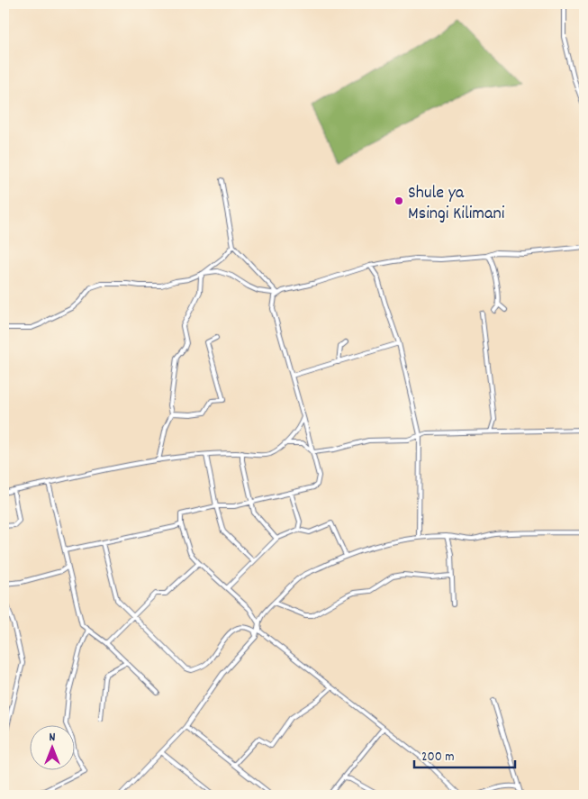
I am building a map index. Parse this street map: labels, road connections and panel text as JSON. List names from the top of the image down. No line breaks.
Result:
{"places":["Shule ya Msingi Kilimani"],"scale_bar":"200 m","north":"top"}
